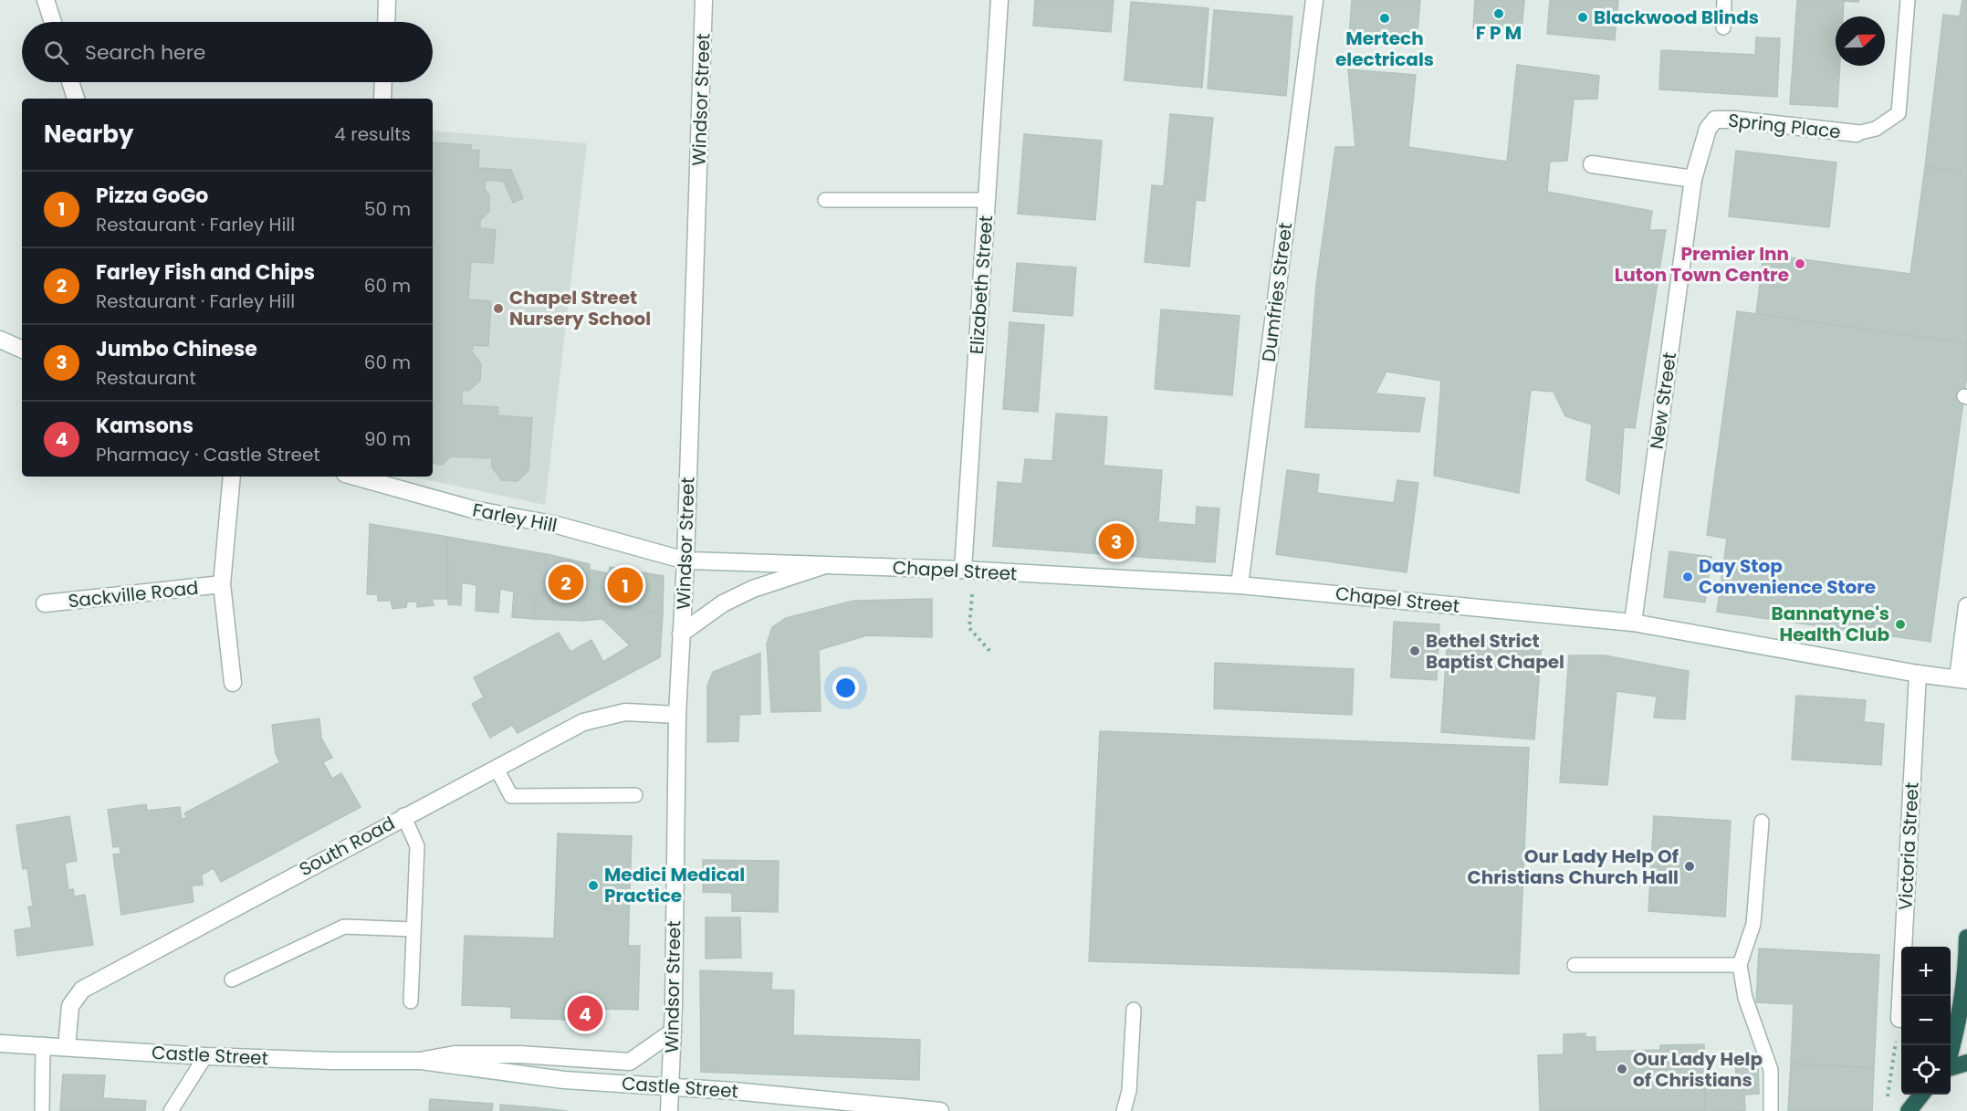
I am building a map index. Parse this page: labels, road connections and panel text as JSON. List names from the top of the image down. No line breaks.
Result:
{"streets":{"street":["Windsor Street","Spring Place","Elizabeth Street","Dumfries Street","New Street","Farley Hill","Chapel Street","Sackville Road","South Road","Victoria Street","Castle Street"]},"crossings":[["Windsor Street","Farley Hill"],["Windsor Street","Chapel Street"],["Windsor Street","South Road"],["Windsor Street","Castle Street"],["Spring Place","New Street"],["Elizabeth Street","Chapel Street"],["Dumfries Street","Chapel Street"],["New Street","Chapel Street"],["Farley Hill","Chapel Street"],["Chapel Street","Victoria Street"],["South Road","Castle Street"]],"places":["F P M","Blackwood Blinds","Mertech electricals","Premier Inn Luton Town Centre","Chapel Street Nursery School","Day Stop Convenience Store","Bannatyne's Health Club","Bethel Strict Baptist Chapel","Our Lady Help Of Christians Church Hall","Medici Medical Practice","Our Lady Help of Christians"],"north":"right","page":{"search":"Search here","heading":["Nearby","4 results"],"list":[{"mark":"1","name":"Pizza GoGo","note":"Restaurant · Farley Hill","value":"50 m"},{"mark":"2","name":"Farley Fish and Chips","note":"Restaurant · Farley Hill","value":"60 m"},{"mark":"3","name":"Jumbo Chinese","note":"Restaurant","value":"60 m"},{"mark":"4","name":"Kamsons","note":"Pharmacy · Castle Street","value":"90 m"}],"pins":["3","2","1","4"],"map_buttons":["+","−"]}}
